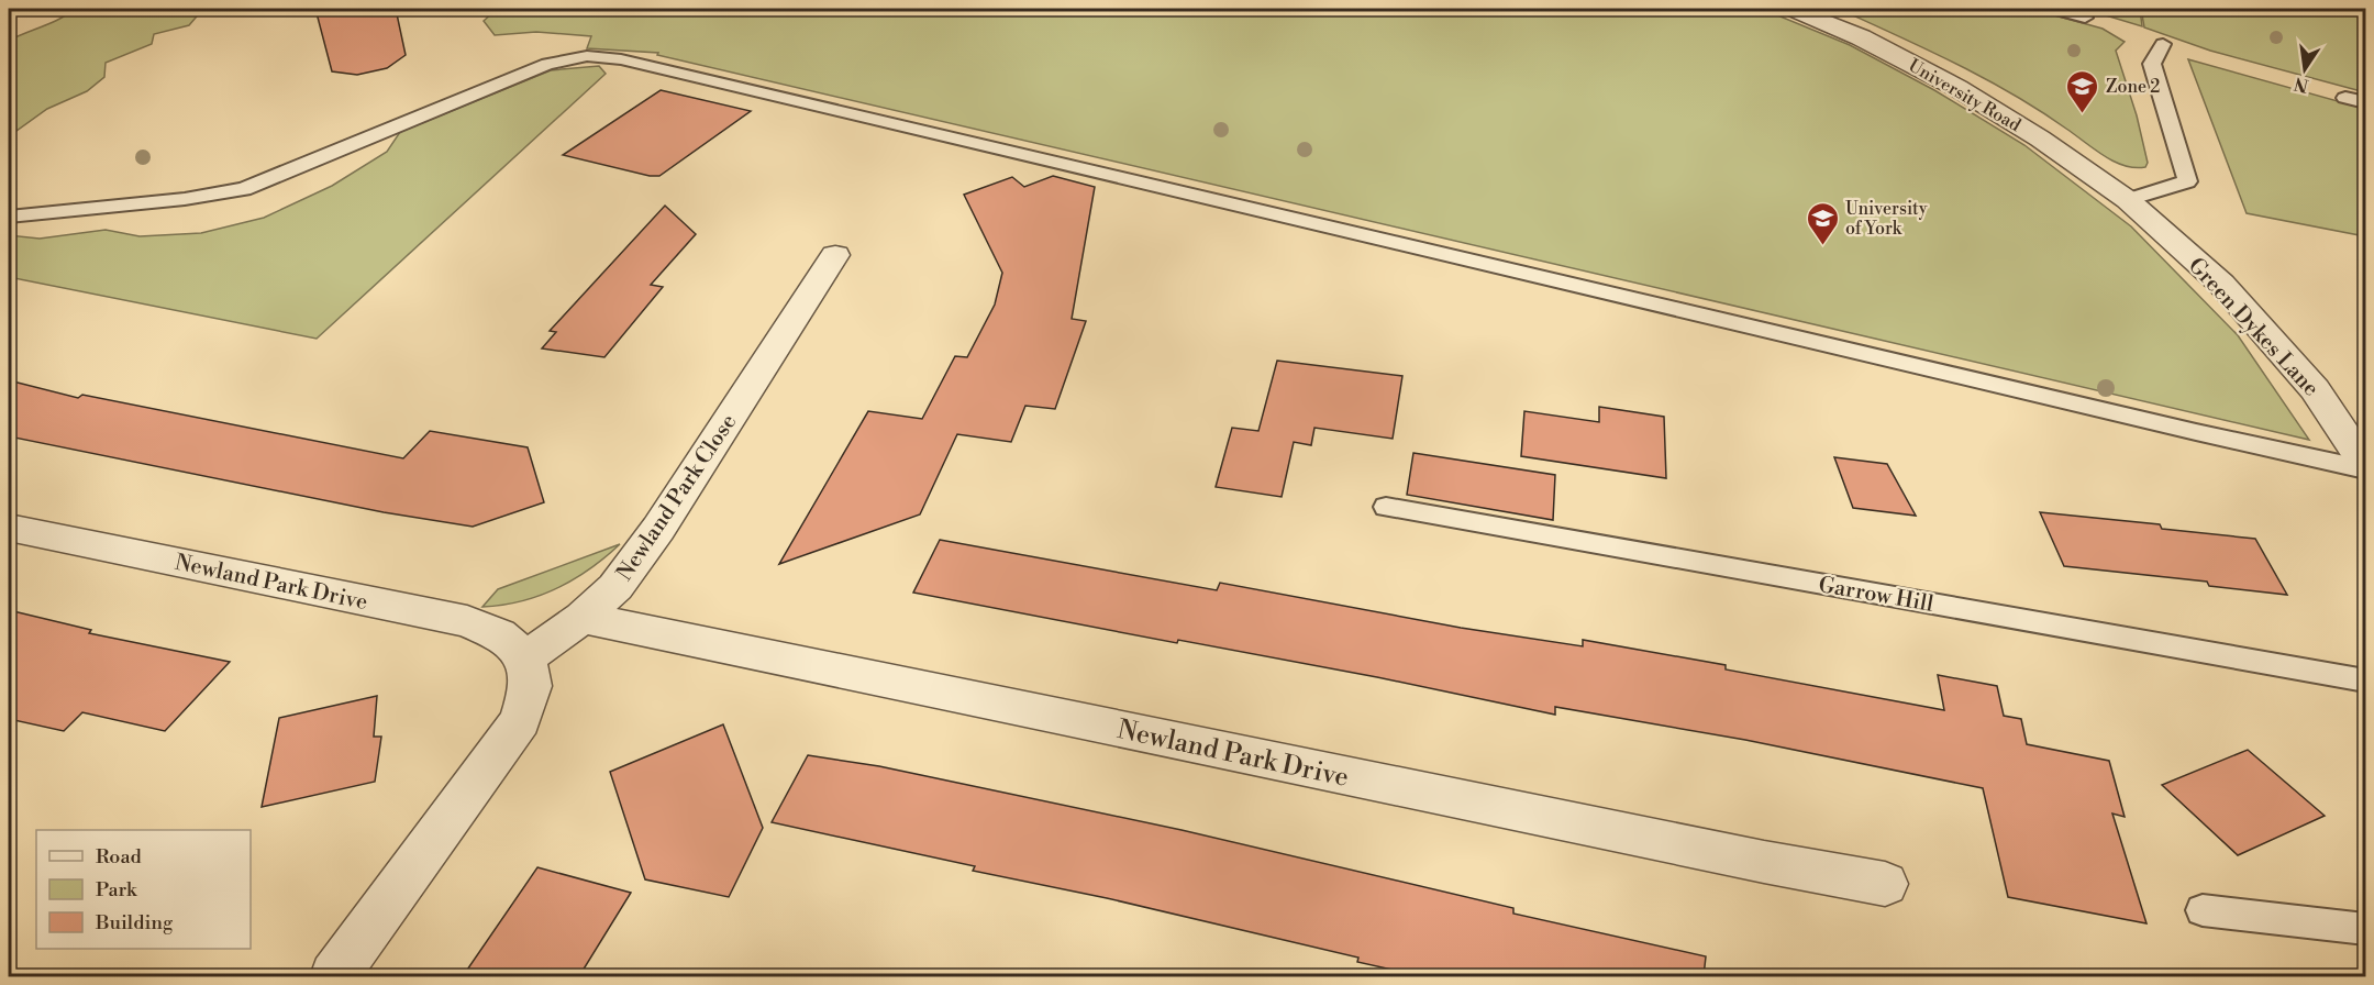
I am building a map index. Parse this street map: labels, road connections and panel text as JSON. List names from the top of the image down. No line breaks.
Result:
{"streets":{"street":["University Road","Green Dykes Lane","Newland Park Close","Newland Park Drive"],"lane":["Garrow Hill"]},"crossings":[["University Road","Green Dykes Lane"],["Newland Park Close","Newland Park Drive"]],"places":{"school or university":["Zone 2","University of York"]},"legend":["Road","Park","Building"],"north":"bottom"}
